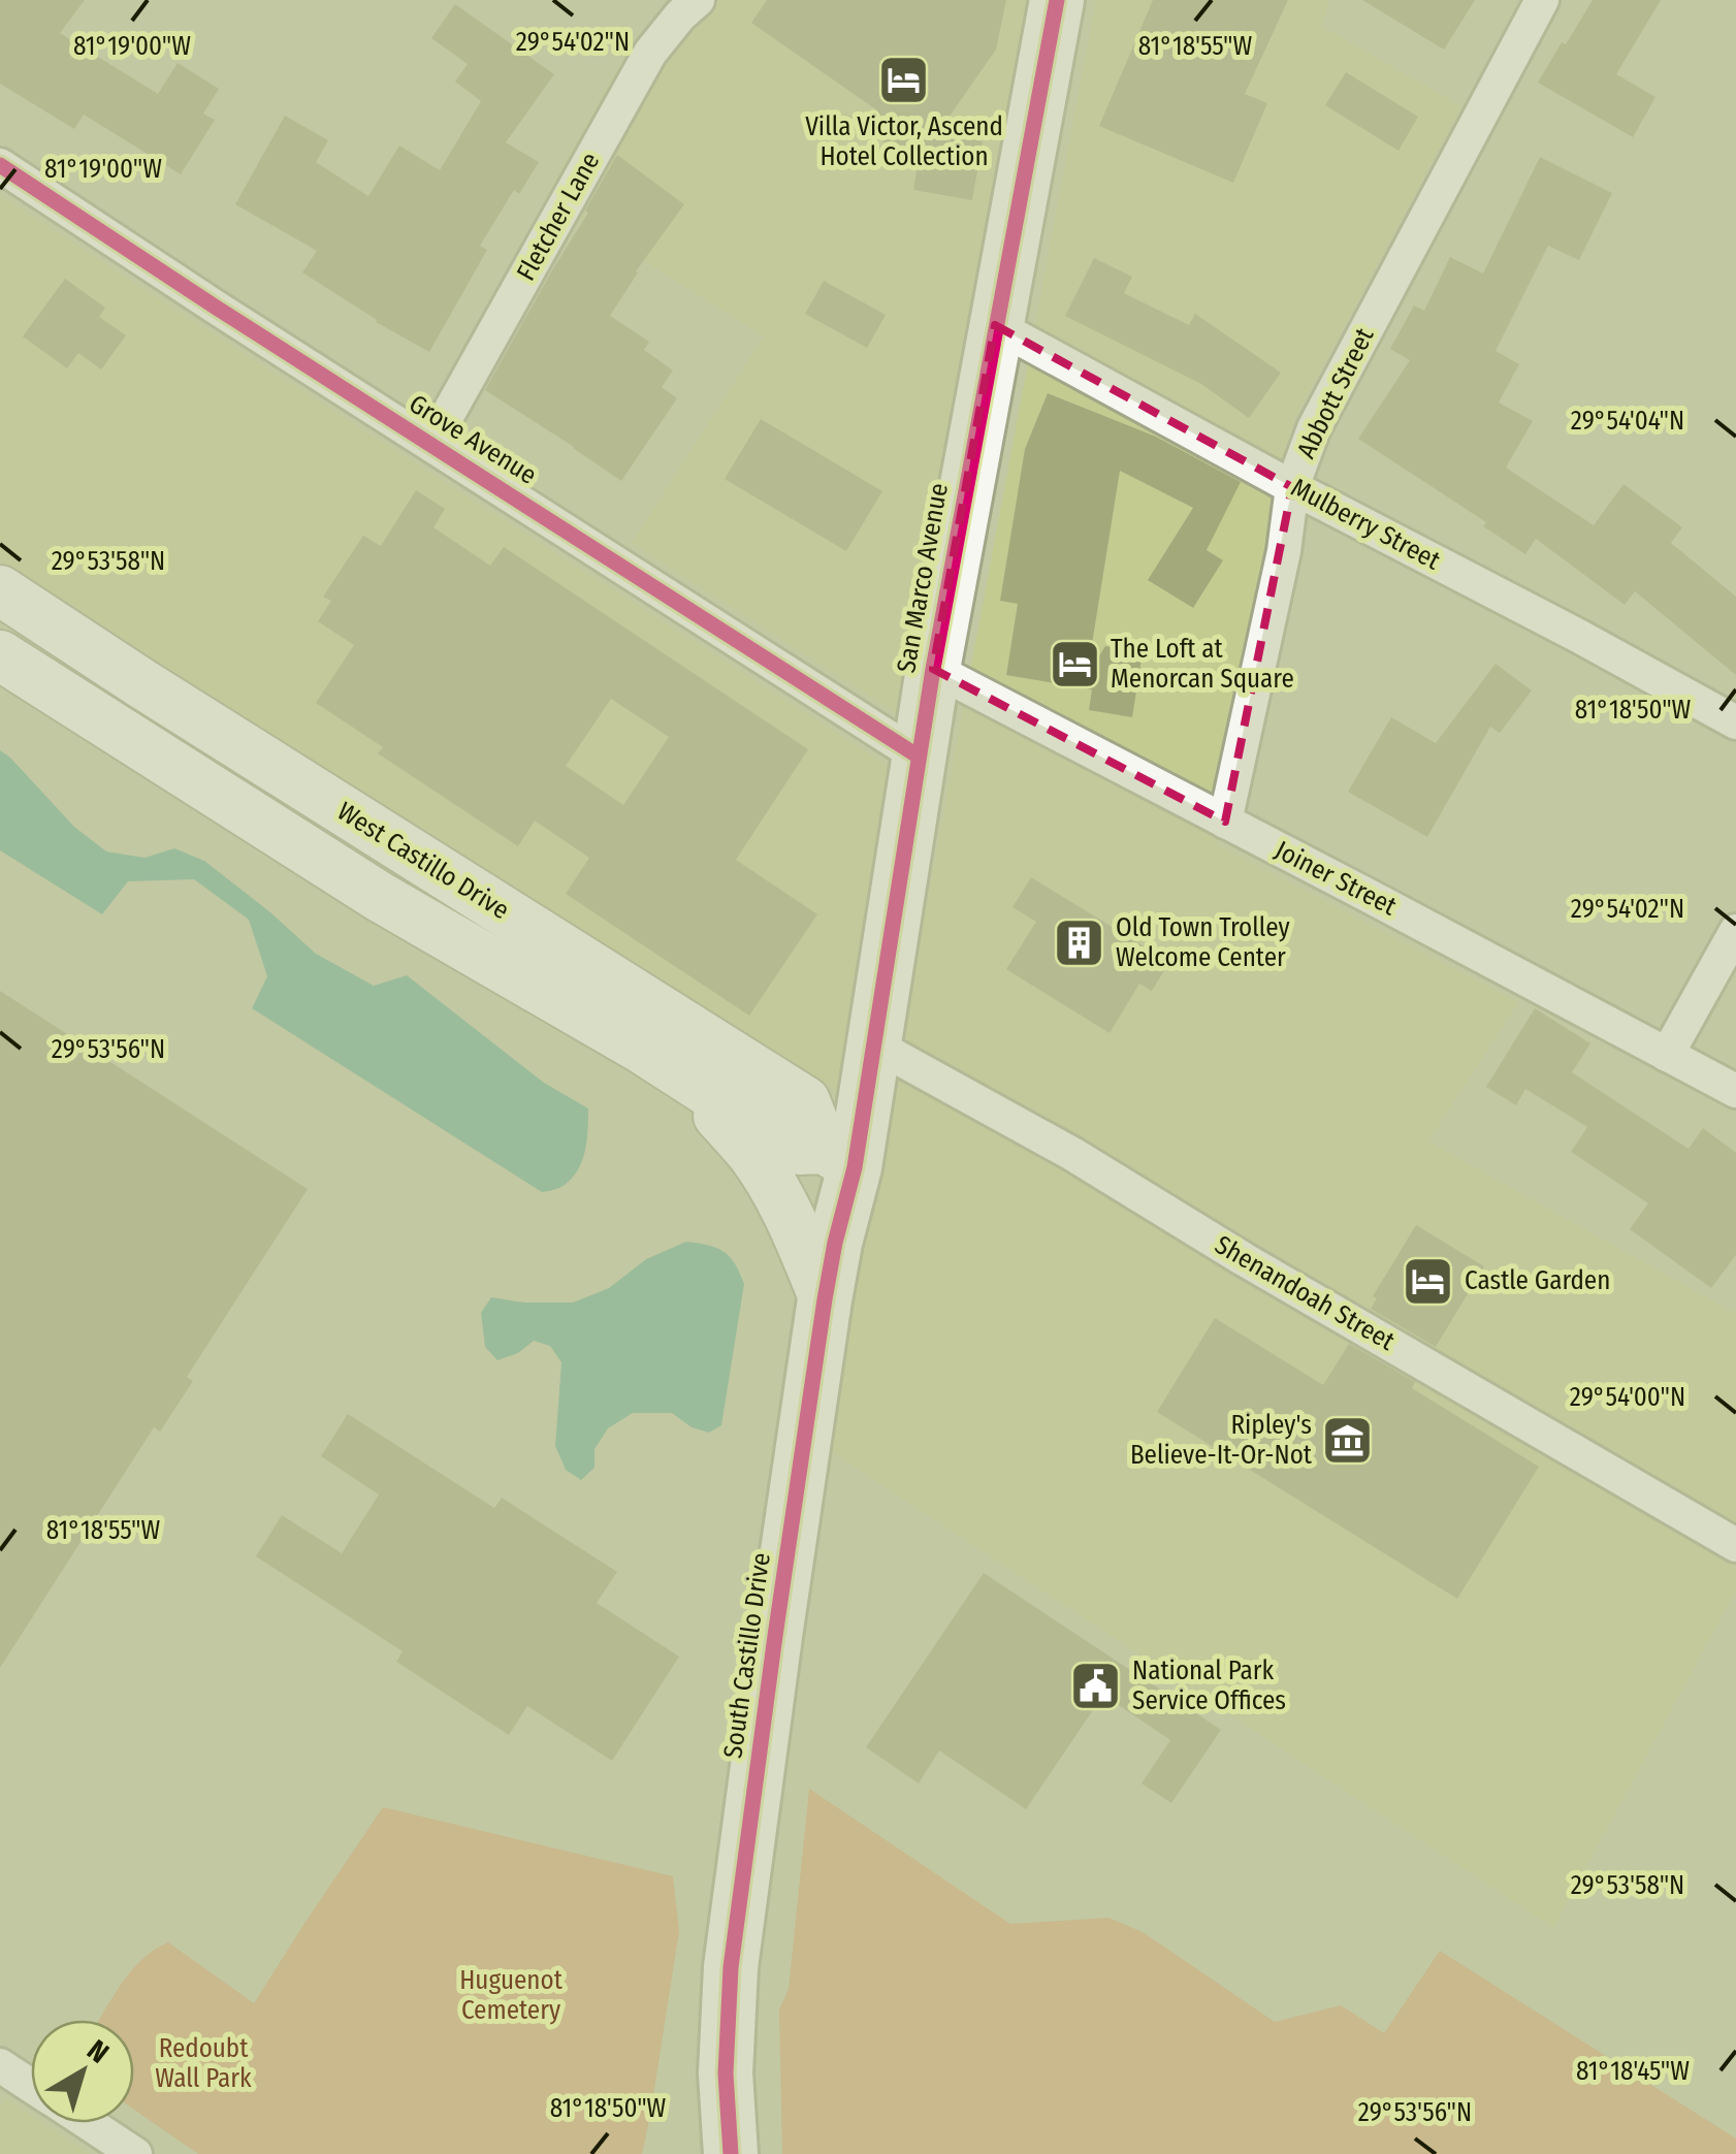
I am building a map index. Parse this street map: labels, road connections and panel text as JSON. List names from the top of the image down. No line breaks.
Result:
{"streets":{"main road":["San Marco Avenue","West Castillo Drive","South Castillo Drive"],"street":["Fletcher Lane","Abbott Street","Grove Avenue","Mulberry Street","Joiner Street","Shenandoah Street"]},"crossings":[["Fletcher Lane","Grove Avenue"],["Abbott Street","Mulberry Street"],["Abbott Street","Joiner Street"],["Grove Avenue","San Marco Avenue"],["Mulberry Street","San Marco Avenue"],["San Marco Avenue","West Castillo Drive"],["San Marco Avenue","Joiner Street"],["San Marco Avenue","Shenandoah Street"],["San Marco Avenue","South Castillo Drive"],["West Castillo Drive","South Castillo Drive"]],"parks":["Huguenot Cemetery","Redoubt Wall Park"],"places":{"hotel":["Villa Victor, Ascend Hotel Collection","The Loft at Menorcan Square","Castle Garden"],"building":["Old Town Trolley Welcome Center"],"museum":["Ripley's Believe-It-Or-Not"],"public building":["National Park Service Offices"]},"north":"top right","coordinates":["29°54'02\"N","81°19'00\"W","81°18'55\"W","29°54'04\"N","29°53'58\"N","81°18'50\"W","29°53'56\"N","29°54'00\"N","81°18'45\"W"]}
